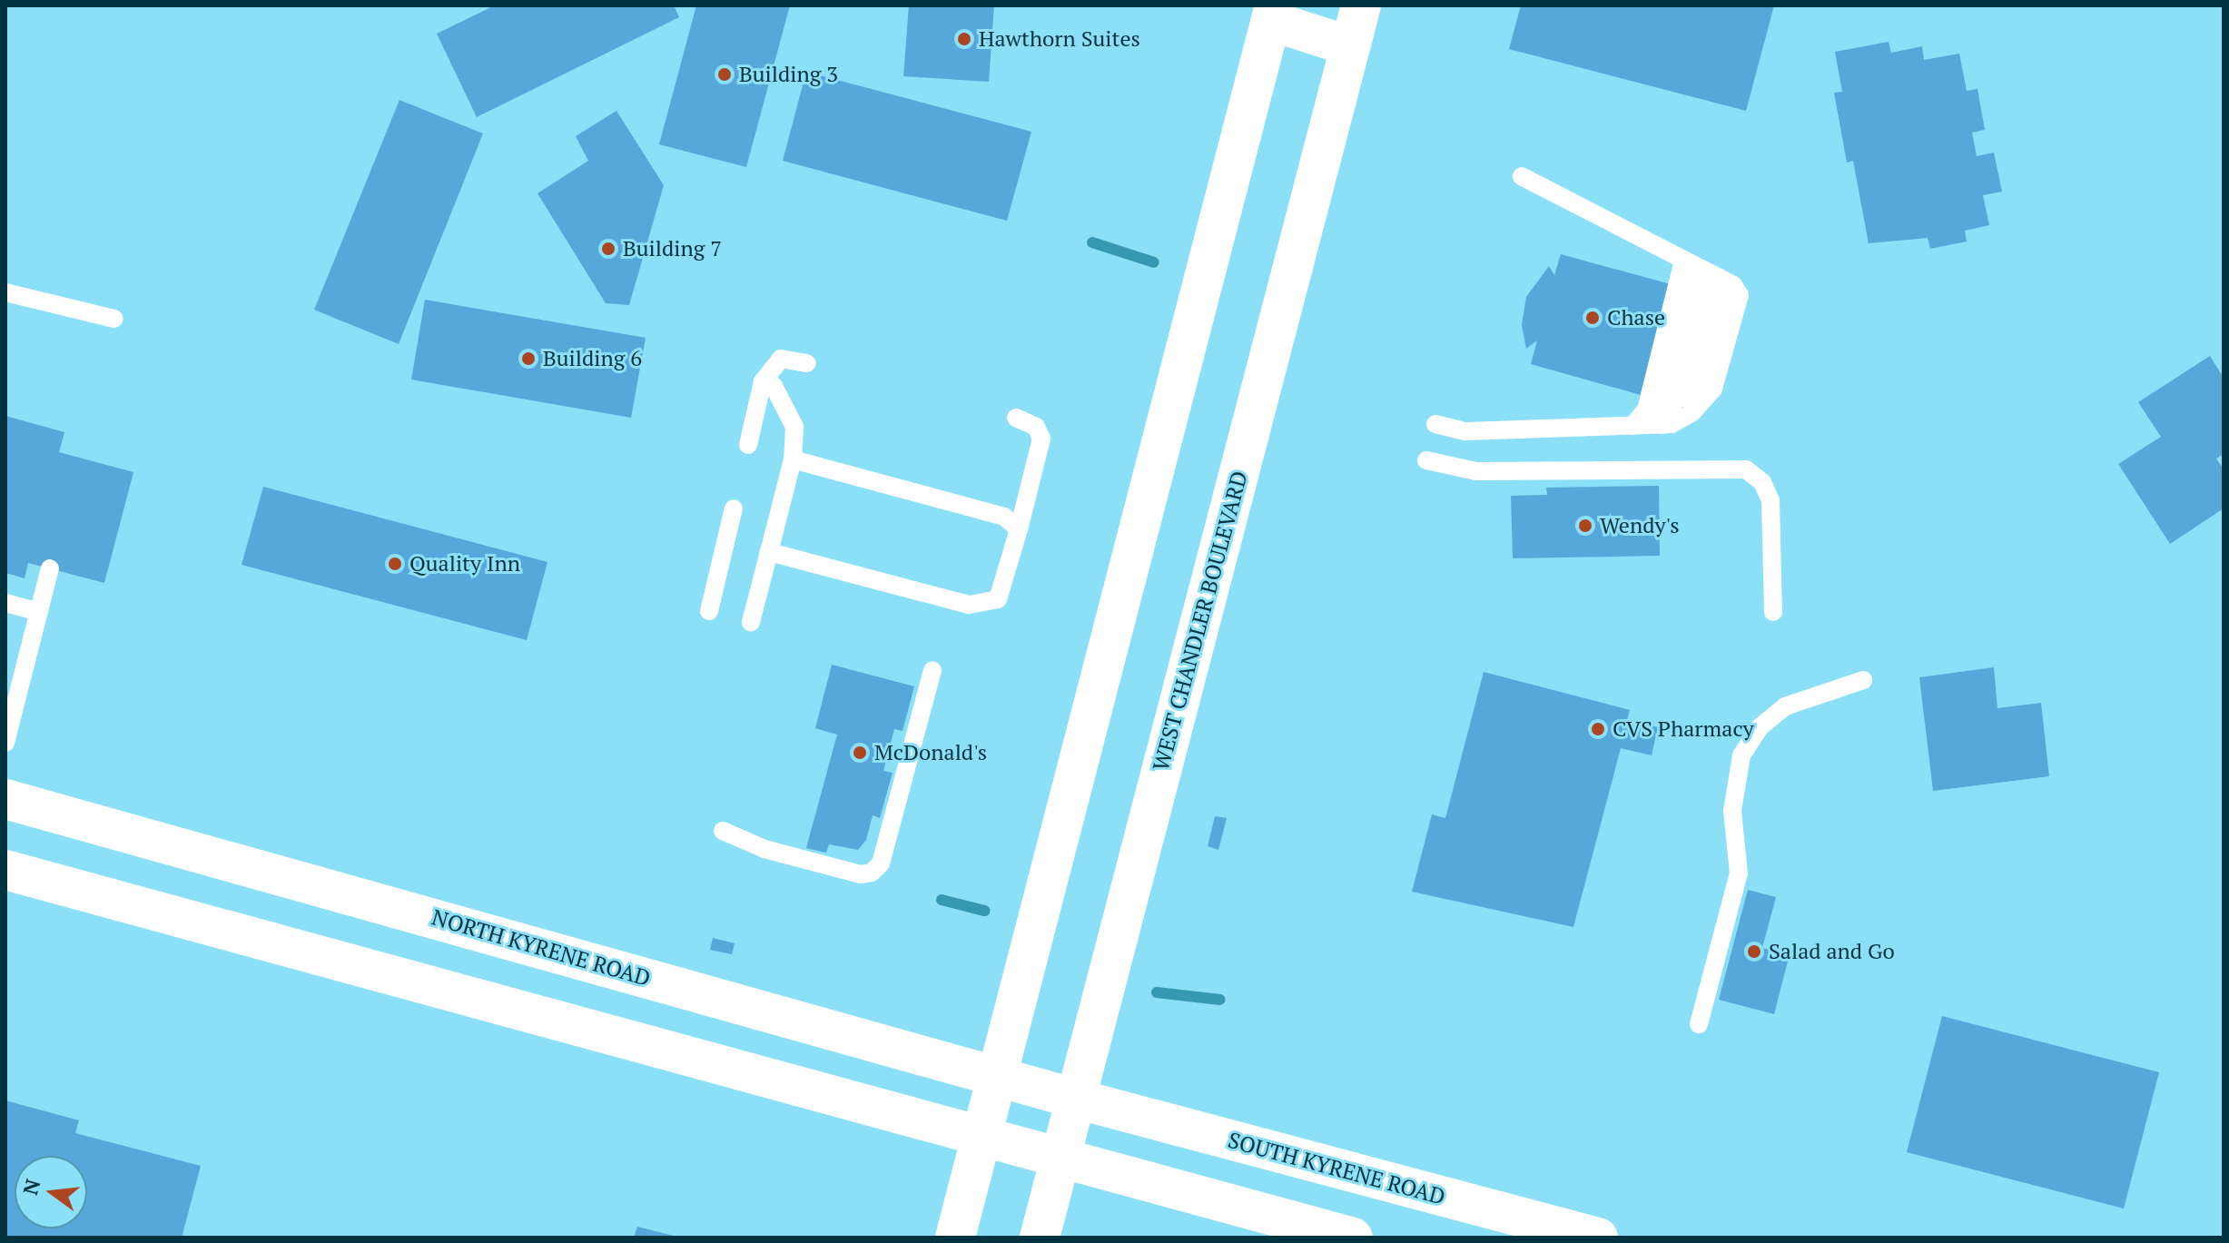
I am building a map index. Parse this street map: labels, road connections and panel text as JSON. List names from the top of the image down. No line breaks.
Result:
{"streets":{"main road":["WEST CHANDLER BOULEVARD","NORTH KYRENE ROAD","SOUTH KYRENE ROAD"]},"crossings":[["WEST CHANDLER BOULEVARD","NORTH KYRENE ROAD"],["WEST CHANDLER BOULEVARD","SOUTH KYRENE ROAD"],["NORTH KYRENE ROAD","SOUTH KYRENE ROAD"]],"places":["Hawthorn Suites","Building 3","Building 7","Chase","Building 6","Wendy's","Quality Inn","CVS Pharmacy","McDonald's","Salad and Go"],"north":"left"}
